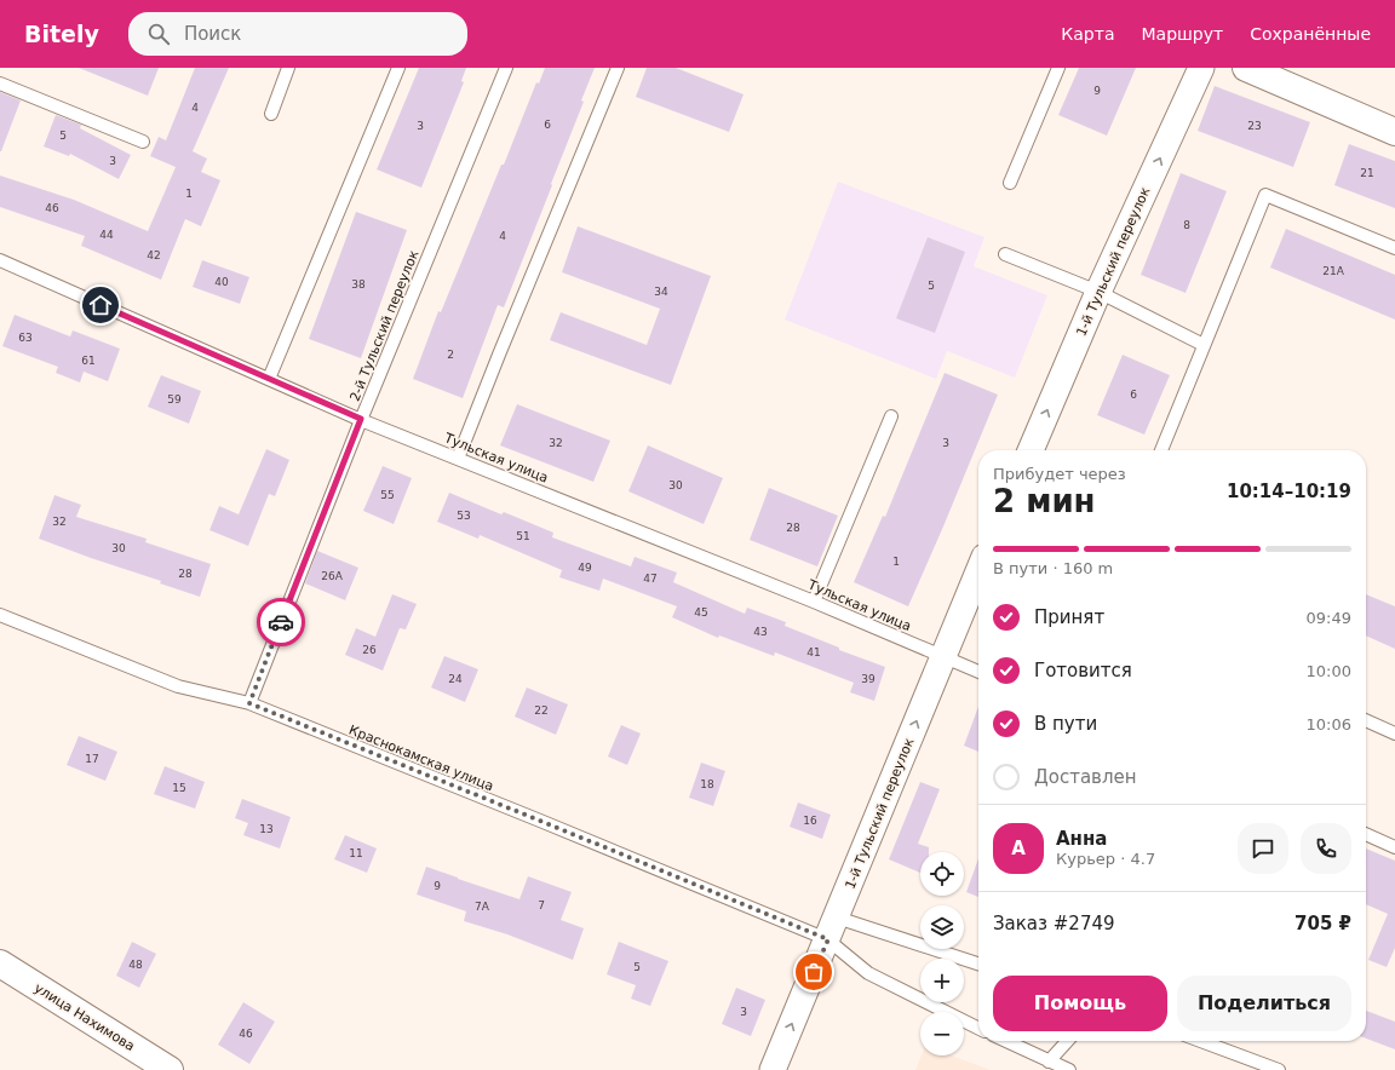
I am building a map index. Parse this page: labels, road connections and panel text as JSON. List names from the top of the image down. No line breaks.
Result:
{"streets":{"main road":["улица Нахимова"],"street":["1-й Тульский переулок"],"lane":["2-й Тульский переулок","Тульская улица","Краснокамская улица"]},"crossings":[["1-й Тульский переулок","Тульская улица"],["1-й Тульский переулок","Краснокамская улица"],["2-й Тульский переулок","Тульская улица"],["2-й Тульский переулок","Краснокамская улица"]],"one_way":["1-й Тульский переулок"],"house_numbers":["9","4","6","3","23","5","3","21","1","46","8","44","4","42","21А","40","38","5","34","63","2","61","6","59","32","3","30","55","53","32","28","51","30","1","49","28","26А","47","45","43","26","41","24","39","22","17","18","15","16","13","11","9","7","7А","48","5","3","46"],"page":{"header":"Bitely","search":"Поиск","nav":["Карта","Маршрут","Сохранённые"],"heading":["2 мин","Прибудет через","10:14–10:19"],"panel":["Анна","Курьер · 4.7","Заказ #2749","705 ₽"],"bar":"В пути · 160 m","list":[["Принят","09:49"],["Готовится","10:00"],["В пути","10:06"],"Доставлен"],"round":"А","map_buttons":["+","−"],"buttons":["Помощь","Поделиться"]}}
